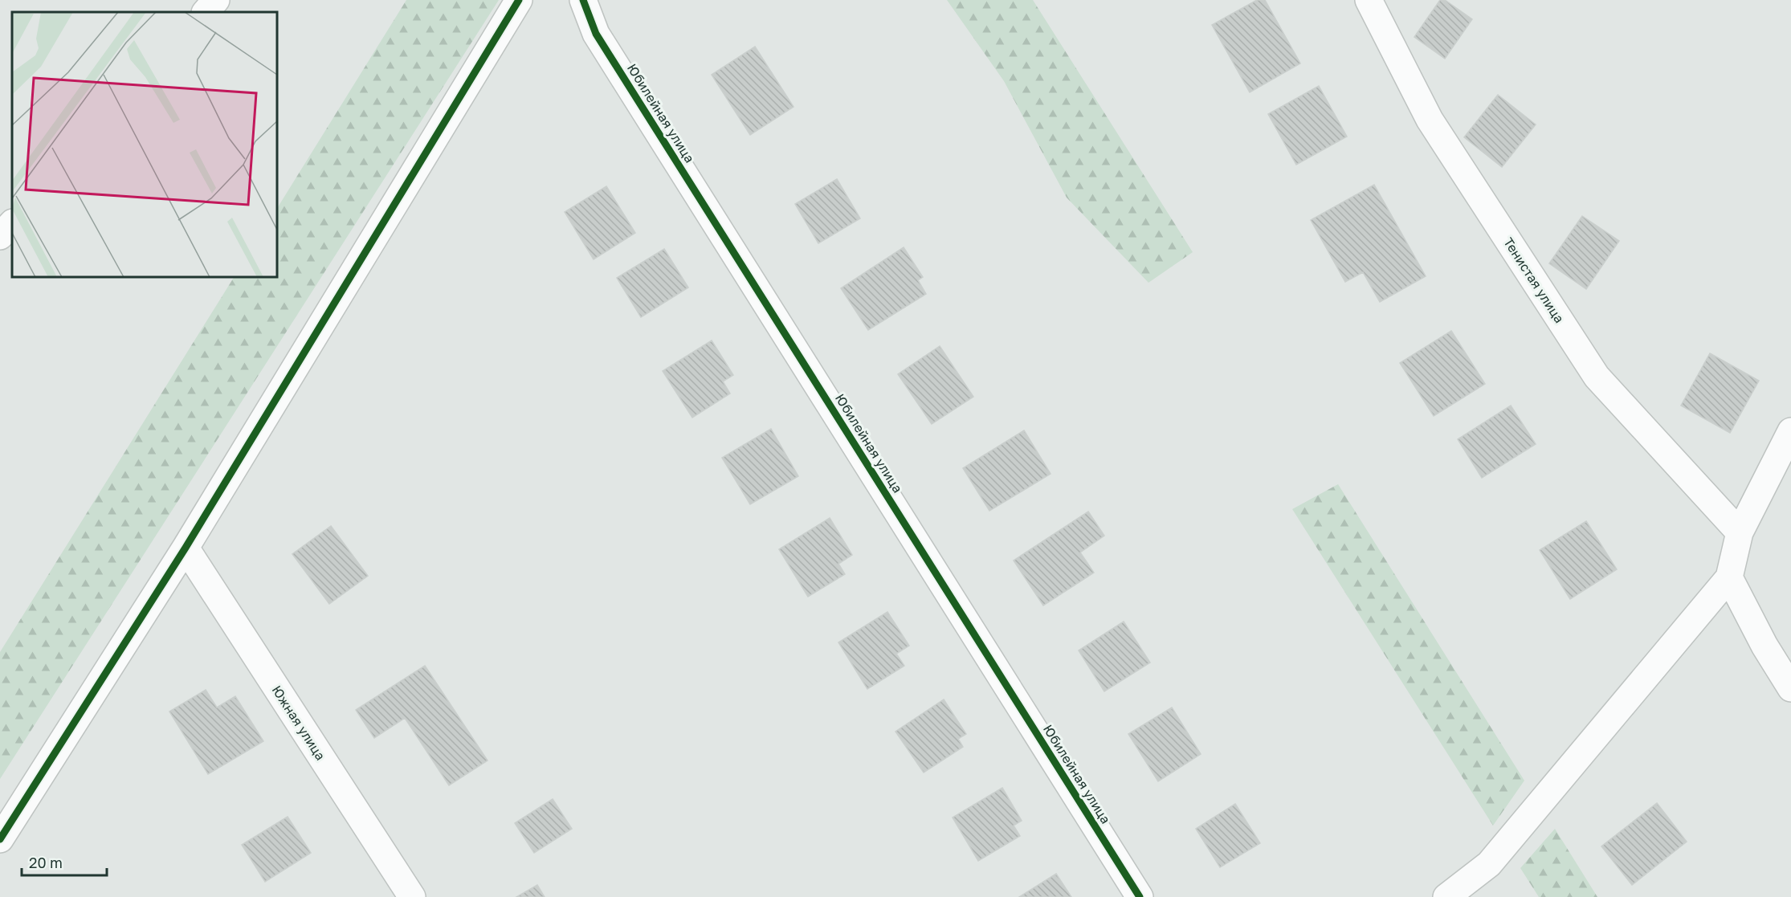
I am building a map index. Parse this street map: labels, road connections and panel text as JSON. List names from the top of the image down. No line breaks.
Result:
{"streets":{"street":["Юбилейная улица","Тенистая улица","Южная улица"]},"scale_bar":"20 m"}
